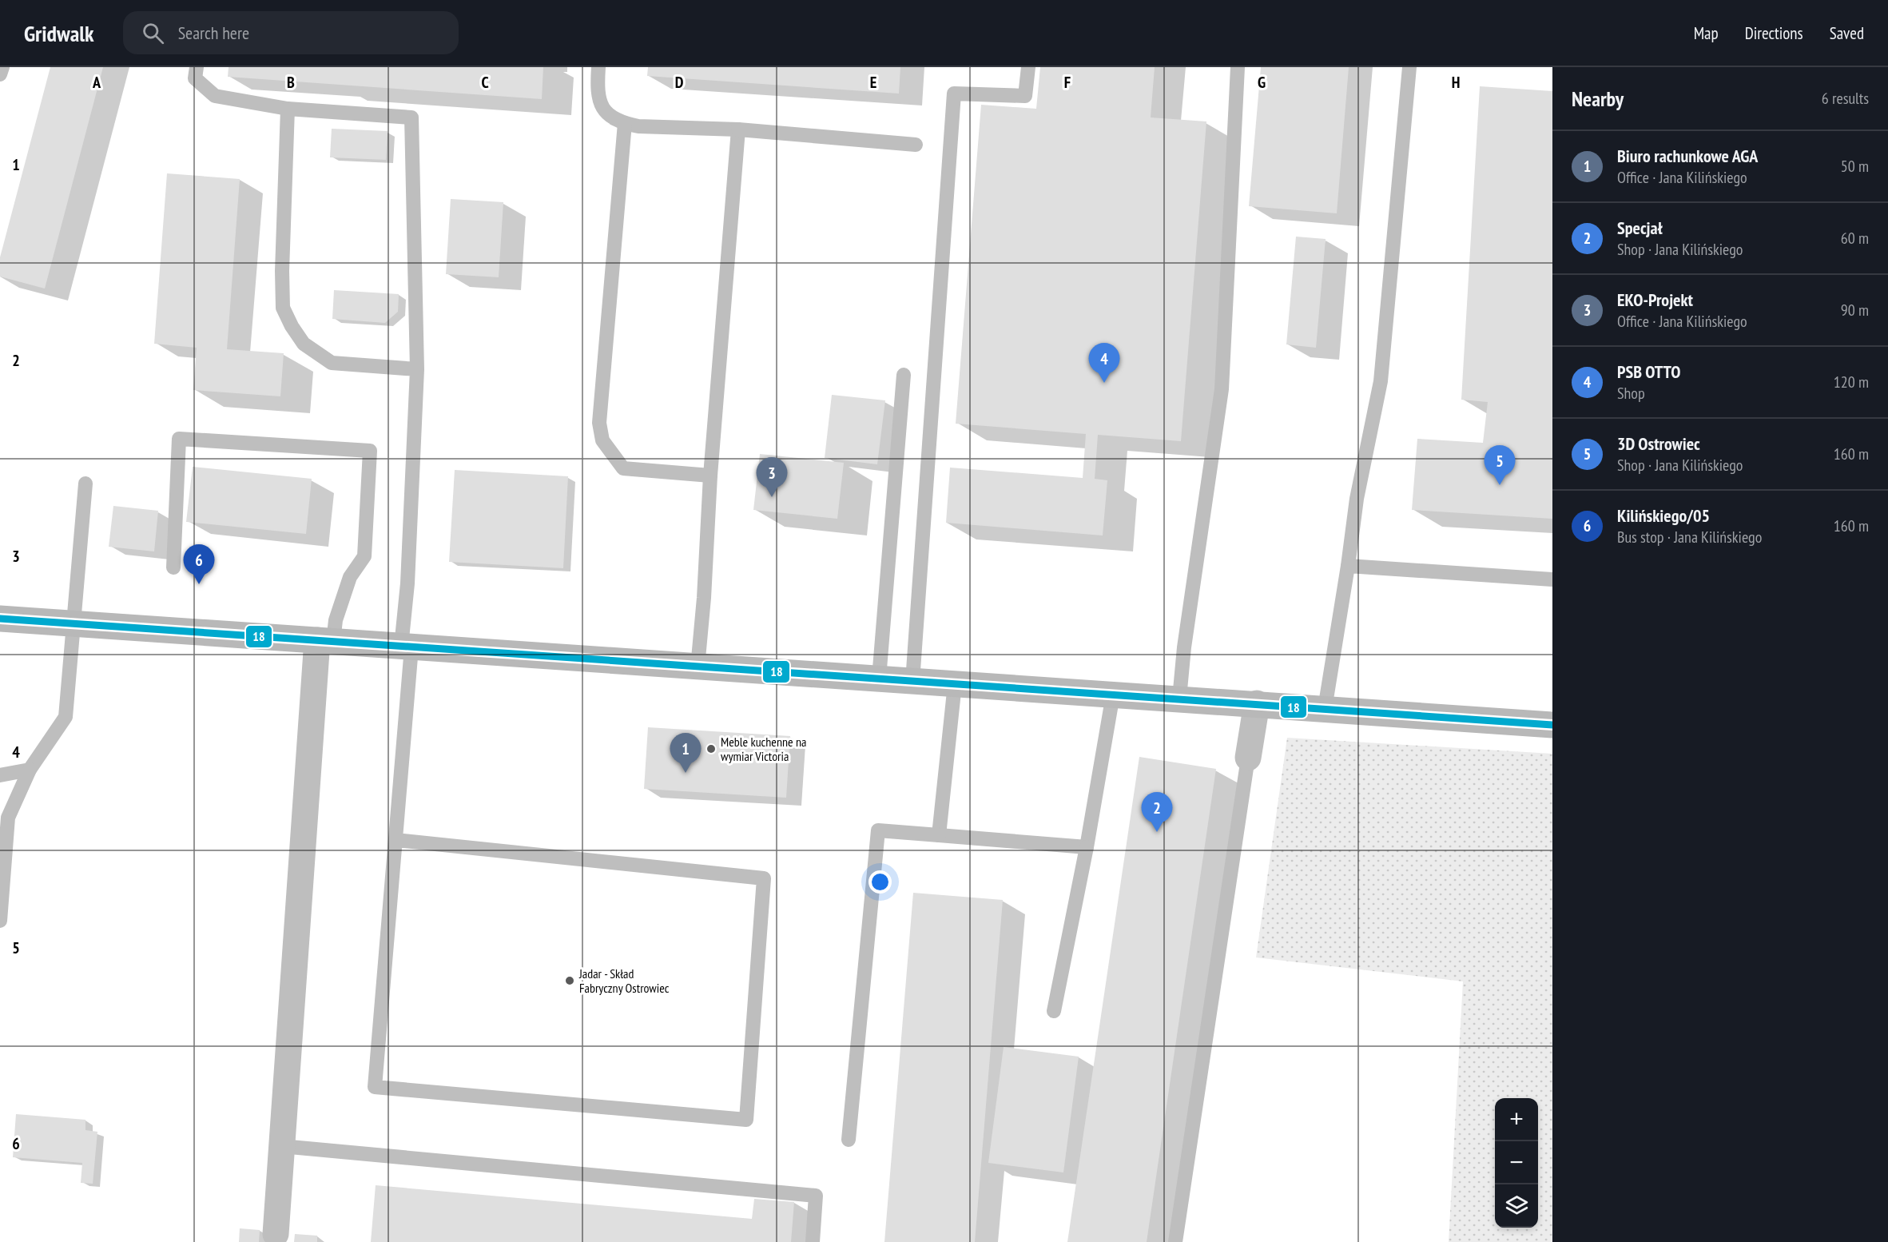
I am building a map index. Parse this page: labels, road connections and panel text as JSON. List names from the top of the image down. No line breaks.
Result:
{"places":["Meble kuchenne na wymiar Victoria","Jadar - Skład Fabryczny Ostrowiec"],"lines":["transit line 18"],"page":{"header":"Gridwalk","search":"Search here","nav":["Map","Directions","Saved"],"heading":["Nearby","6 results"],"list":[{"mark":"1","name":"Biuro rachunkowe AGA","note":"Office · Jana Kilińskiego","value":"50 m"},{"mark":"2","name":"Specjał","note":"Shop · Jana Kilińskiego","value":"60 m"},{"mark":"3","name":"EKO-Projekt","note":"Office · Jana Kilińskiego","value":"90 m"},{"mark":"4","name":"PSB OTTO","note":"Shop","value":"120 m"},{"mark":"5","name":"3D Ostrowiec","note":"Shop · Jana Kilińskiego","value":"160 m"},{"mark":"6","name":"Kilińskiego/05","note":"Bus stop · Jana Kilińskiego","value":"160 m"}],"pins":["4","5","3","6","1","2"],"map_buttons":["+","−"]},"grid":{"columns":["A","B","C","D","E","F","G","H"],"rows":["1","2","3","4","5","6"]}}
